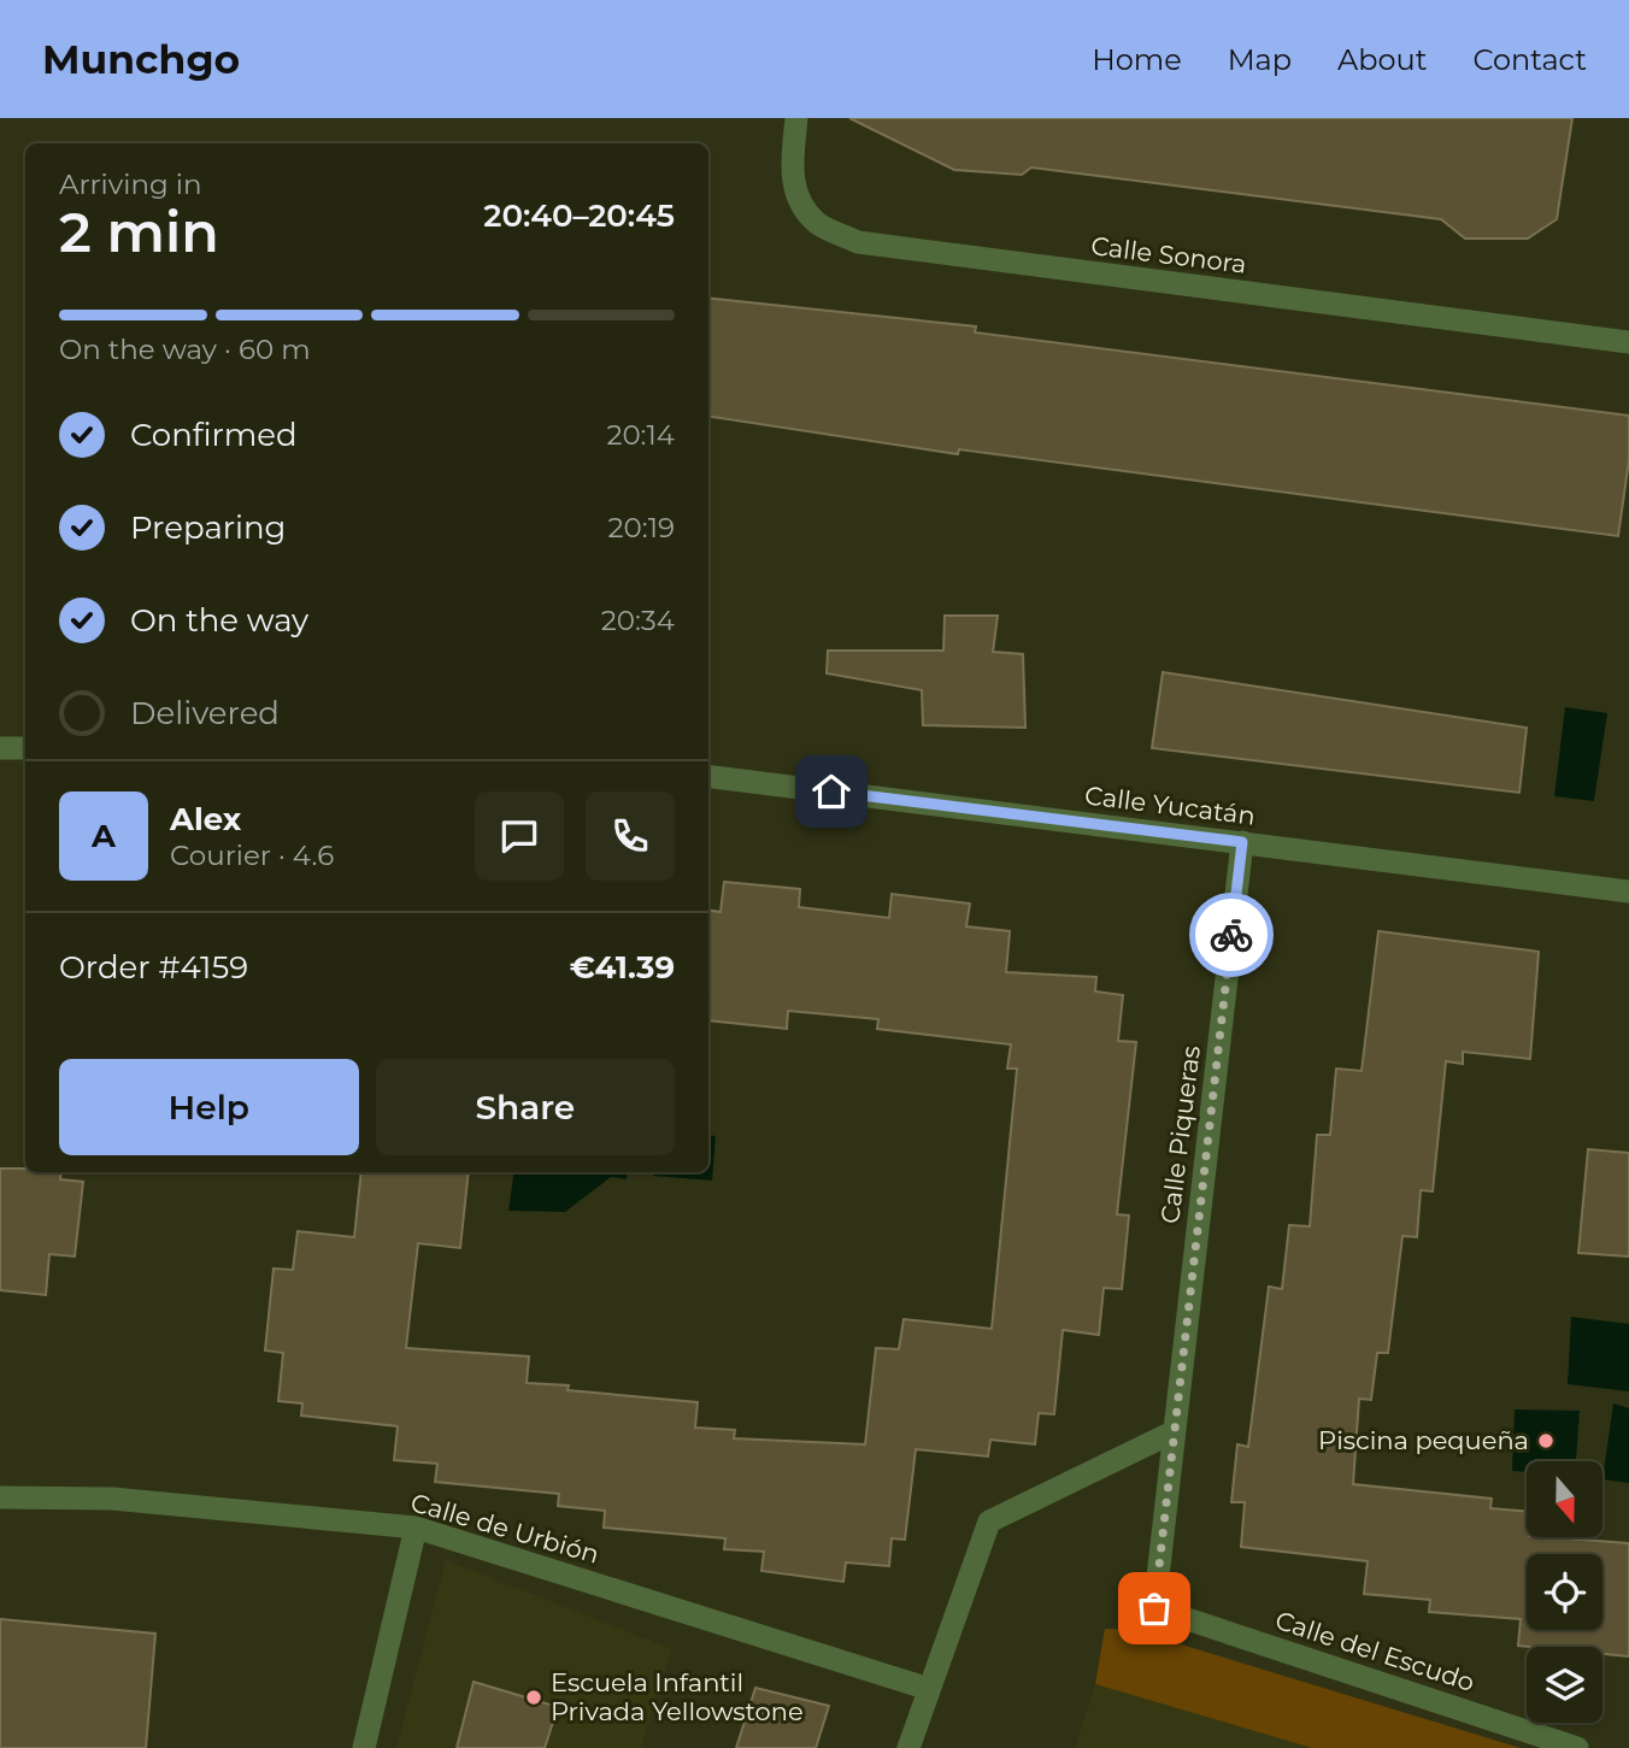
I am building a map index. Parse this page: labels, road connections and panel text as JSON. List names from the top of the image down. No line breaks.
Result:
{"streets":{"street":["Calle Sonora","Calle Yucatán","Calle Piqueras","Calle de Urbión","Calle del Escudo"]},"crossings":[["Calle Yucatán","Calle Piqueras"],["Calle Piqueras","Calle del Escudo"]],"places":["Piscina pequeña","Escuela Infantil Privada Yellowstone"],"north":"bottom","page":{"header":"Munchgo","nav":["Home","Map","About","Contact"],"heading":["2 min","Arriving in","20:40–20:45"],"panel":["Alex","Courier · 4.6","Order #4159","€41.39"],"bar":"On the way · 60 m","list":[["Confirmed","20:14"],["Preparing","20:19"],["On the way","20:34"],"Delivered"],"round":"A","buttons":["Help","Share"]}}
